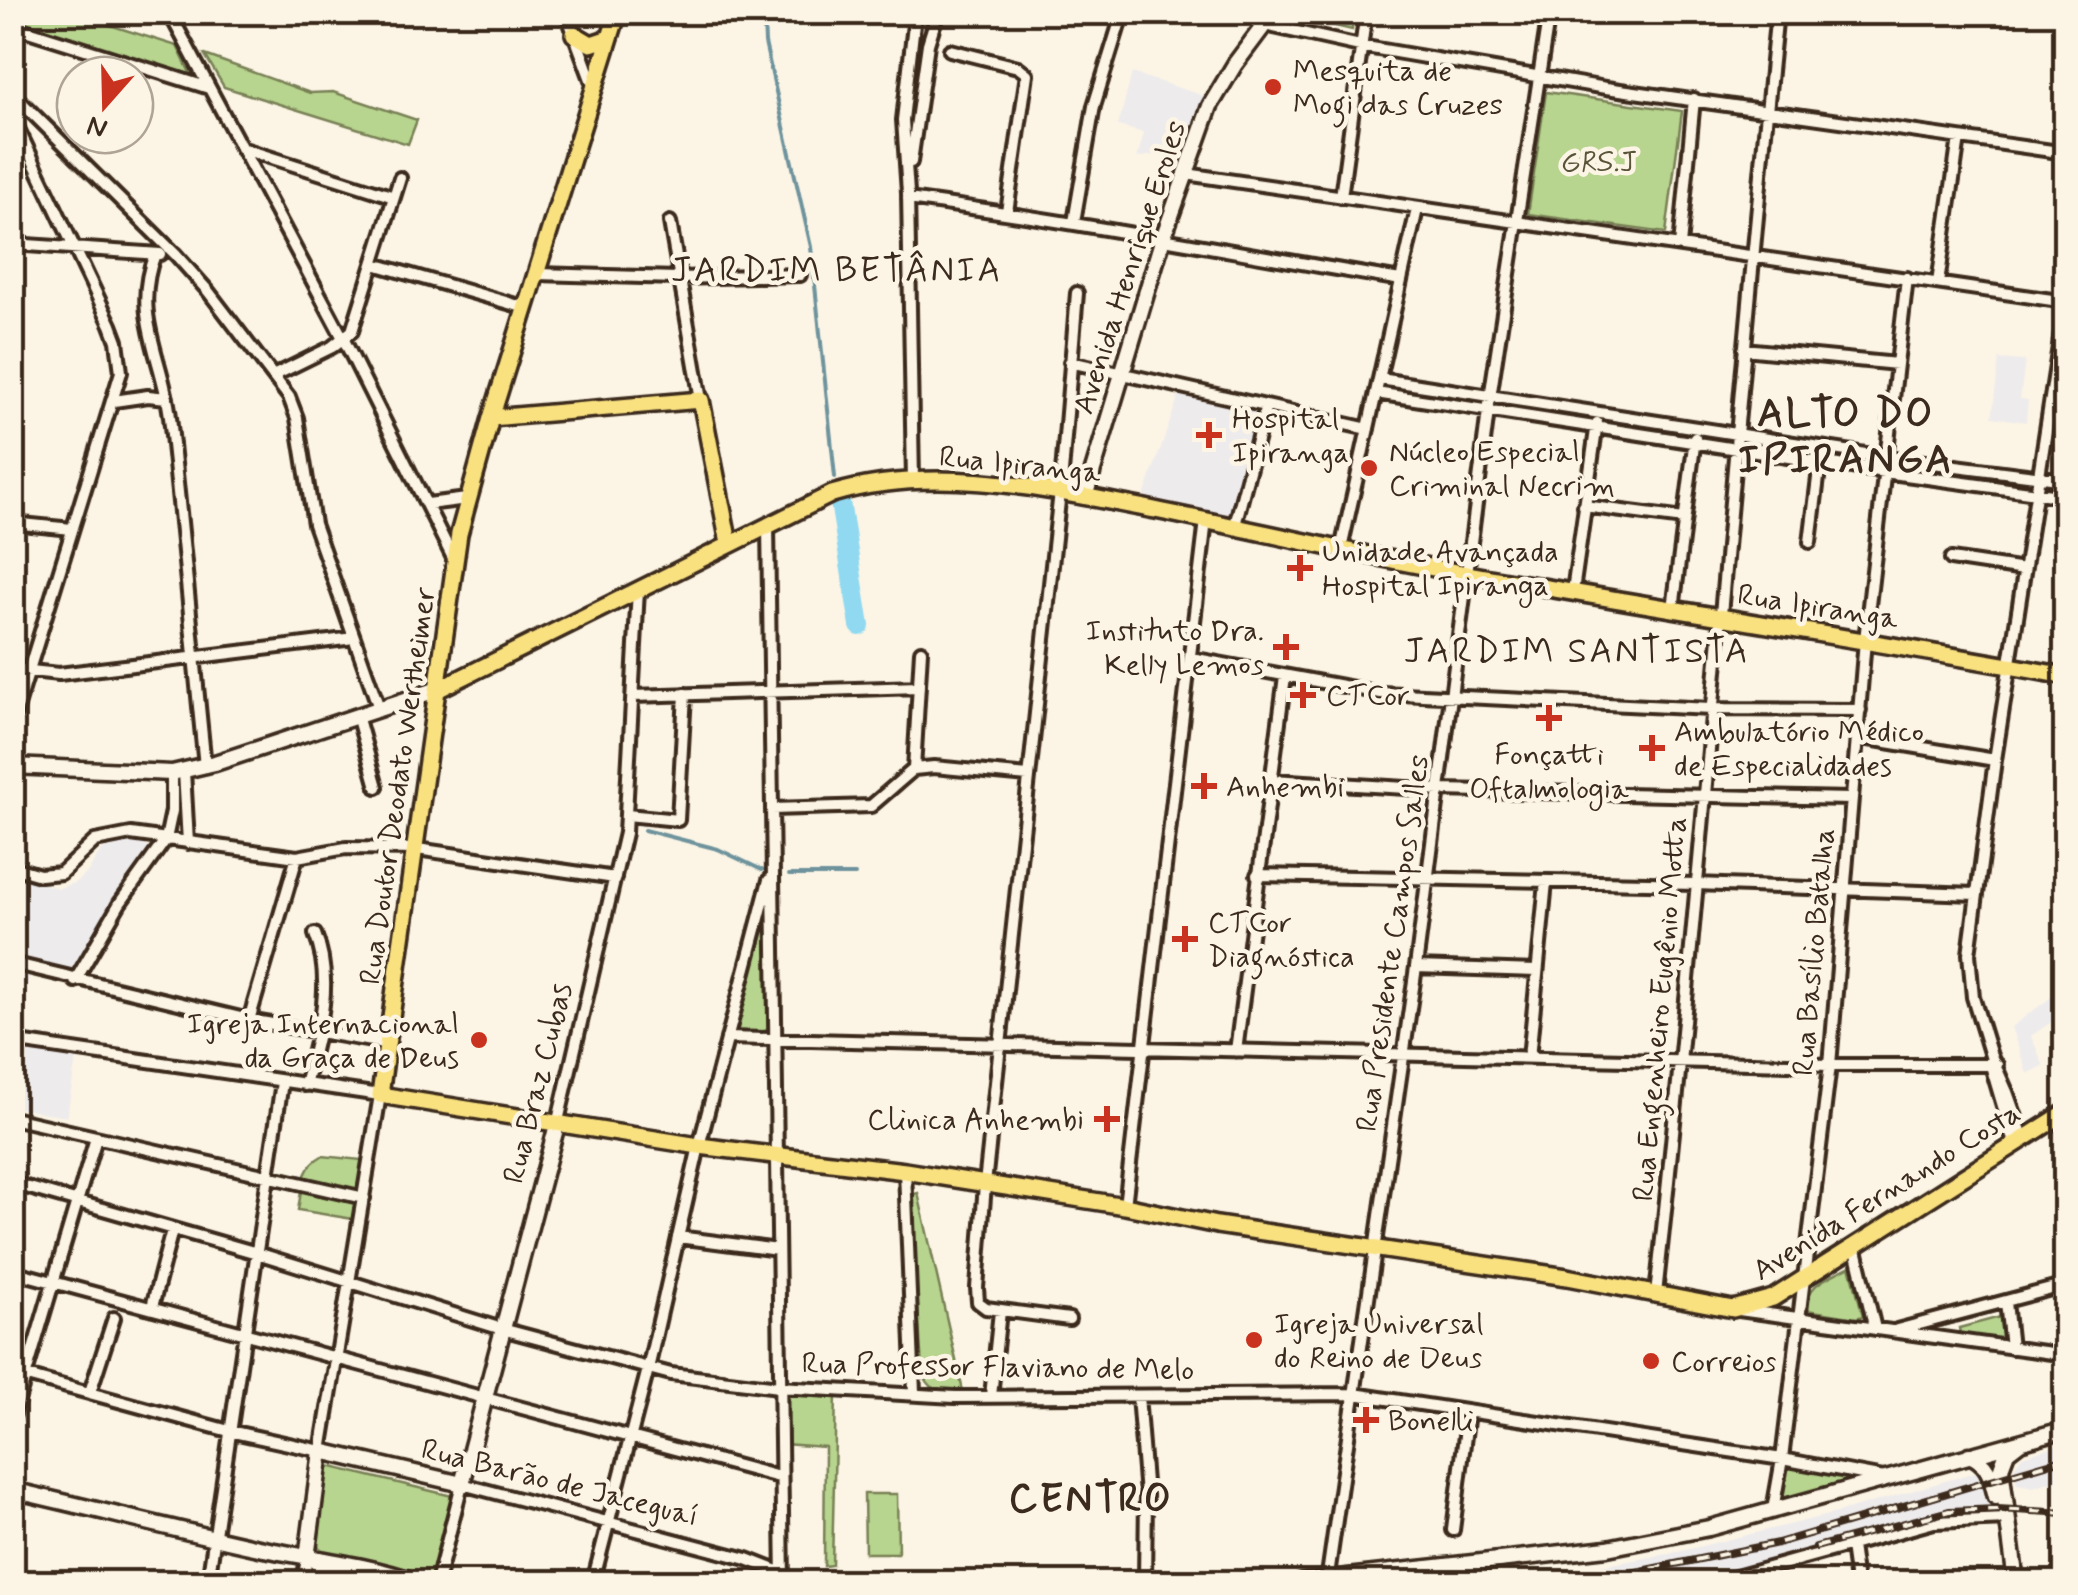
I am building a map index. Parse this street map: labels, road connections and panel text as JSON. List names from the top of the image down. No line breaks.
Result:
{"streets":{"main road":["Avenida Henrique Eroles","Rua Ipiranga","Rua Doutor Deodato Wertheimer","Rua Braz Cubas","Avenida Fernando Costa","Rua Barão de Jaceguaí"],"street":["Rua Presidente Campos Salles","Rua Basílio Batalha","Rua Engenheiro Eugênio Motta","Rua Professor Flaviano de Melo"]},"crossings":[["Avenida Henrique Eroles","Rua Ipiranga"],["Rua Ipiranga","Rua Doutor Deodato Wertheimer"],["Rua Ipiranga","Rua Presidente Campos Salles"],["Rua Ipiranga","Rua Basílio Batalha"],["Rua Ipiranga","Rua Engenheiro Eugênio Motta"],["Rua Ipiranga","Rua Braz Cubas"],["Rua Doutor Deodato Wertheimer","Rua Professor Flaviano de Melo"],["Rua Doutor Deodato Wertheimer","Rua Barão de Jaceguaí"],["Rua Presidente Campos Salles","Rua Professor Flaviano de Melo"],["Rua Basílio Batalha","Avenida Fernando Costa"],["Rua Basílio Batalha","Rua Professor Flaviano de Melo"],["Rua Braz Cubas","Rua Professor Flaviano de Melo"],["Rua Braz Cubas","Rua Barão de Jaceguaí"]],"districts":["JARDIM BETÂNIA","ALTO DO IPIRANGA","JARDIM SANTISTA","CENTRO"],"parks":["GRS.J"],"places":{"other":["Mesquita de Mogi das Cruzes","Núcleo Especial Criminal Necrim","Igreja Internacional da Graça de Deus","Igreja Universal do Reino de Deus","Correios"],"health":["Hospital Ipiranga","Unidade Avançada Hospital Ipiranga","Instituto Dra. Kelly Lemos","CTCor","Fonçatti Oftalmologia","Ambulatório Médico de Especialidades","Anhembi","CTCor Diagnóstica","Clinica Anhembi","Bonelli"]},"north":"bottom"}
